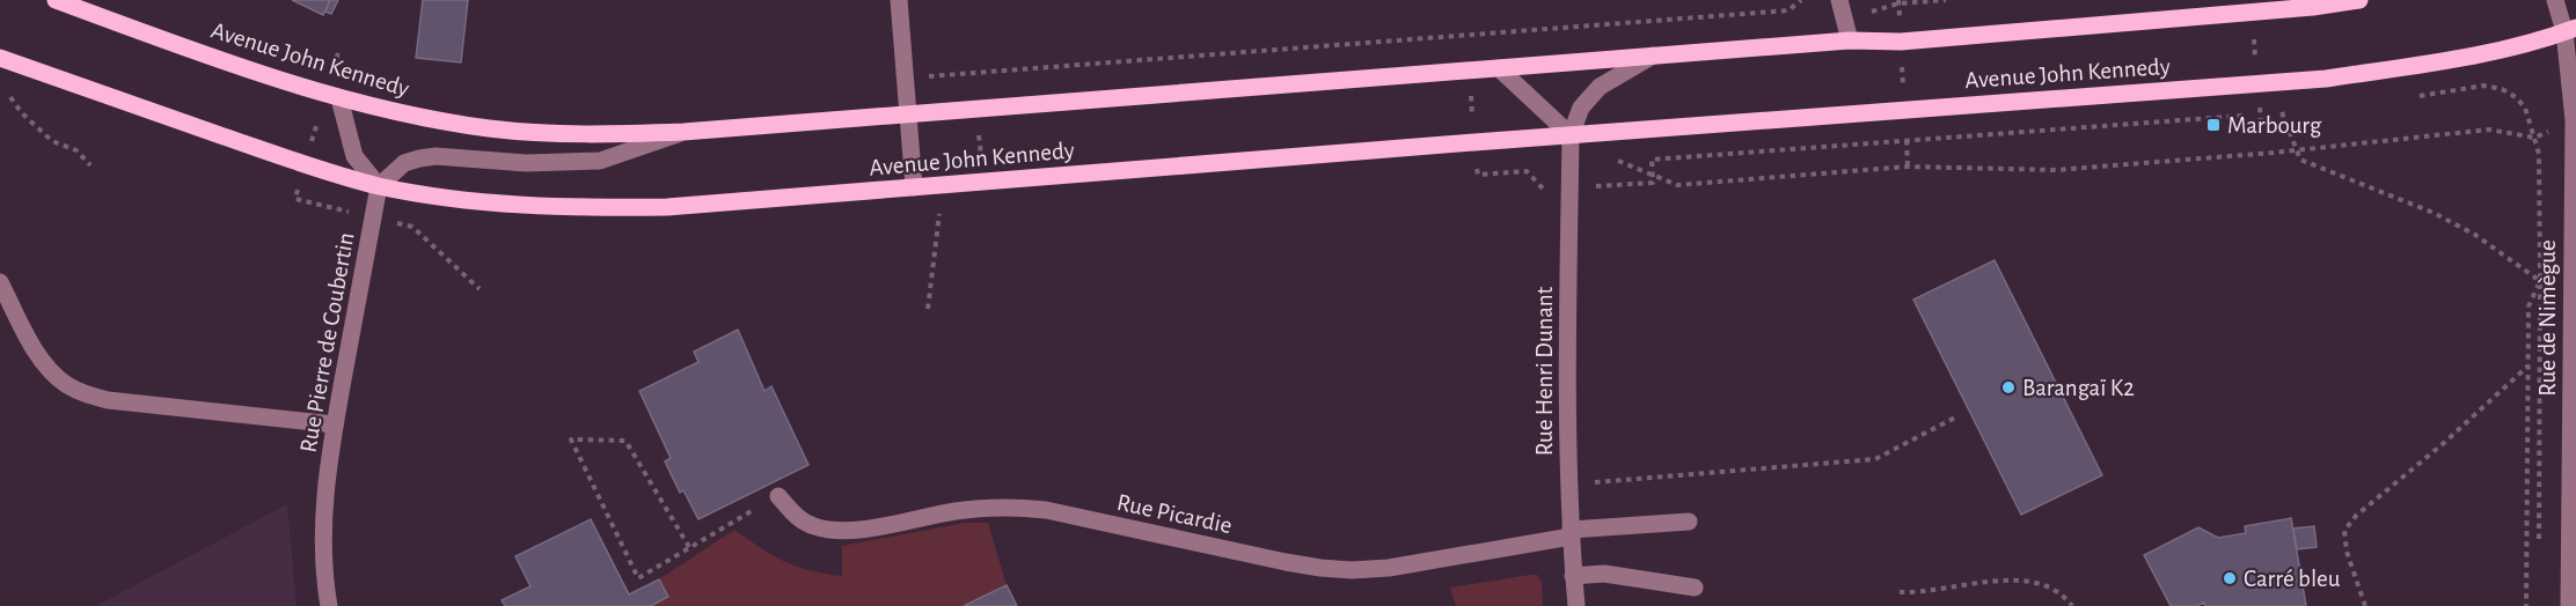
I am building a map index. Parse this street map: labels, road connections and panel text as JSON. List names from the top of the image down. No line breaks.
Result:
{"streets":{"main road":["Avenue John Kennedy"],"street":["Rue de Nimègue","Rue Pierre de Coubertin","Rue Henri Dunant","Rue Picardie"]},"crossings":[["Avenue John Kennedy","Rue de Nimègue"],["Avenue John Kennedy","Rue Pierre de Coubertin"],["Avenue John Kennedy","Rue Henri Dunant"],["Rue Henri Dunant","Rue Picardie"]],"places":{"transit":["Marbourg"],"other":["Barangaï K2","Carré bleu"]}}
